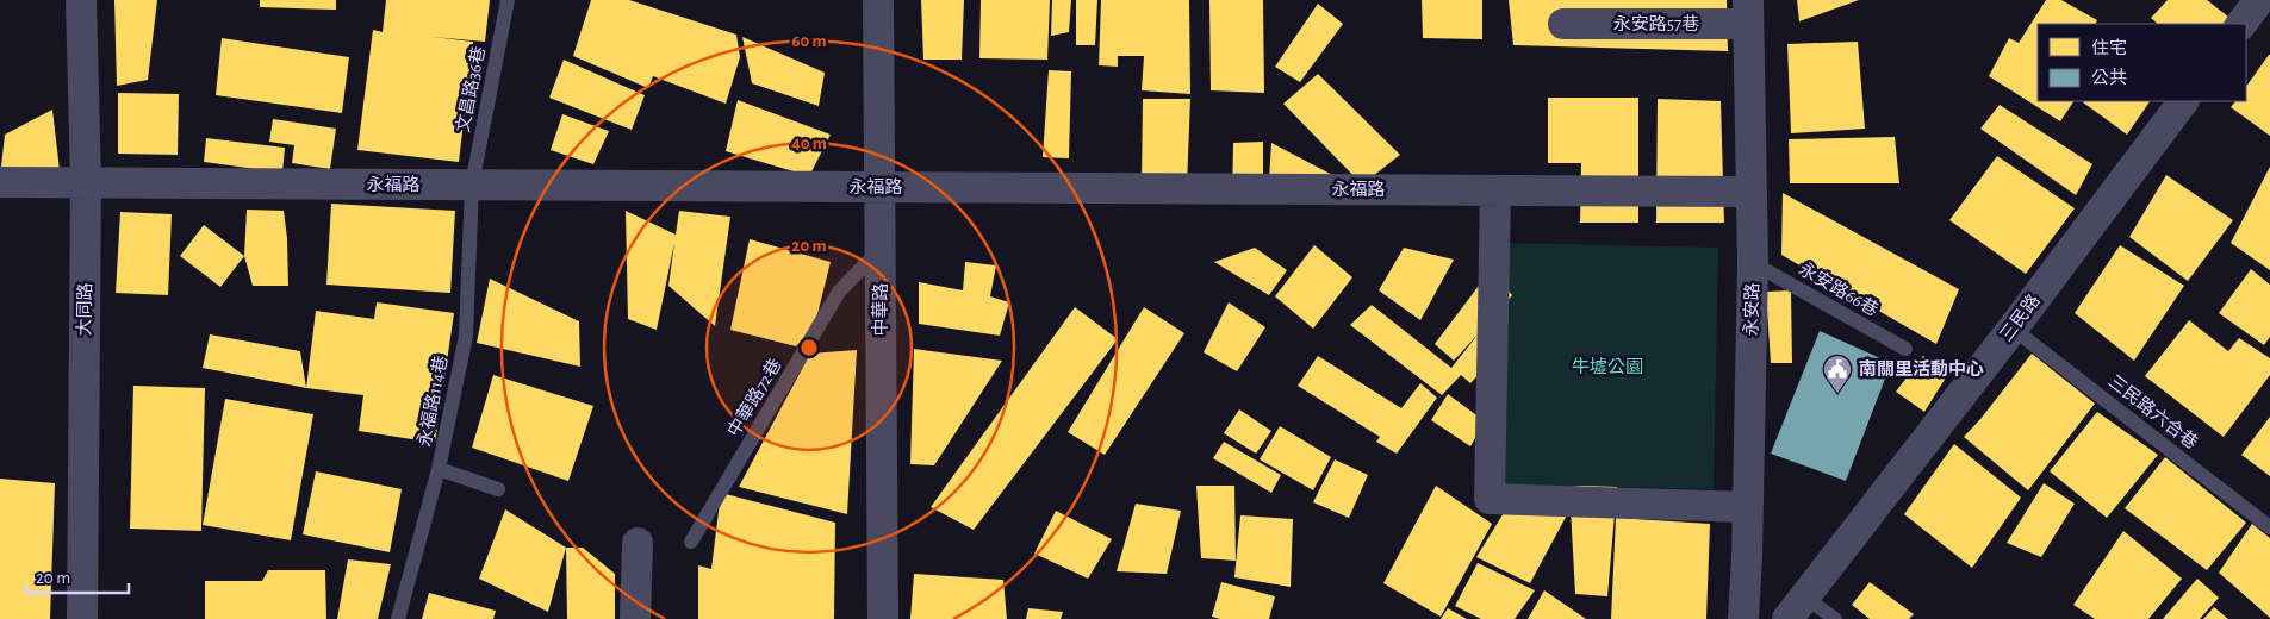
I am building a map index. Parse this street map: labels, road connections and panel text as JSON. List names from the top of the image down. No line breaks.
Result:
{"streets":{"street":["永安路57巷","永福路","大同路","中華路","永安路","三民路"],"lane":["文昌路36巷","永安路66巷","中華路72巷","永福路114巷","三民路六合巷"]},"crossings":[["永安路57巷","永安路"],["文昌路36巷","永福路"],["文昌路36巷","永福路114巷"],["永福路","大同路"],["永福路","中華路"],["永福路","永安路"],["永福路","永福路114巷"],["永安路66巷","永安路"],["中華路","中華路72巷"],["三民路","三民路六合巷"]],"parks":["牛墟公園"],"places":{"public building":["南關里活動中心"]},"legend":["住宅","公共"],"scale_bar":"20 m","rings":["60 m","40 m","20 m"]}
